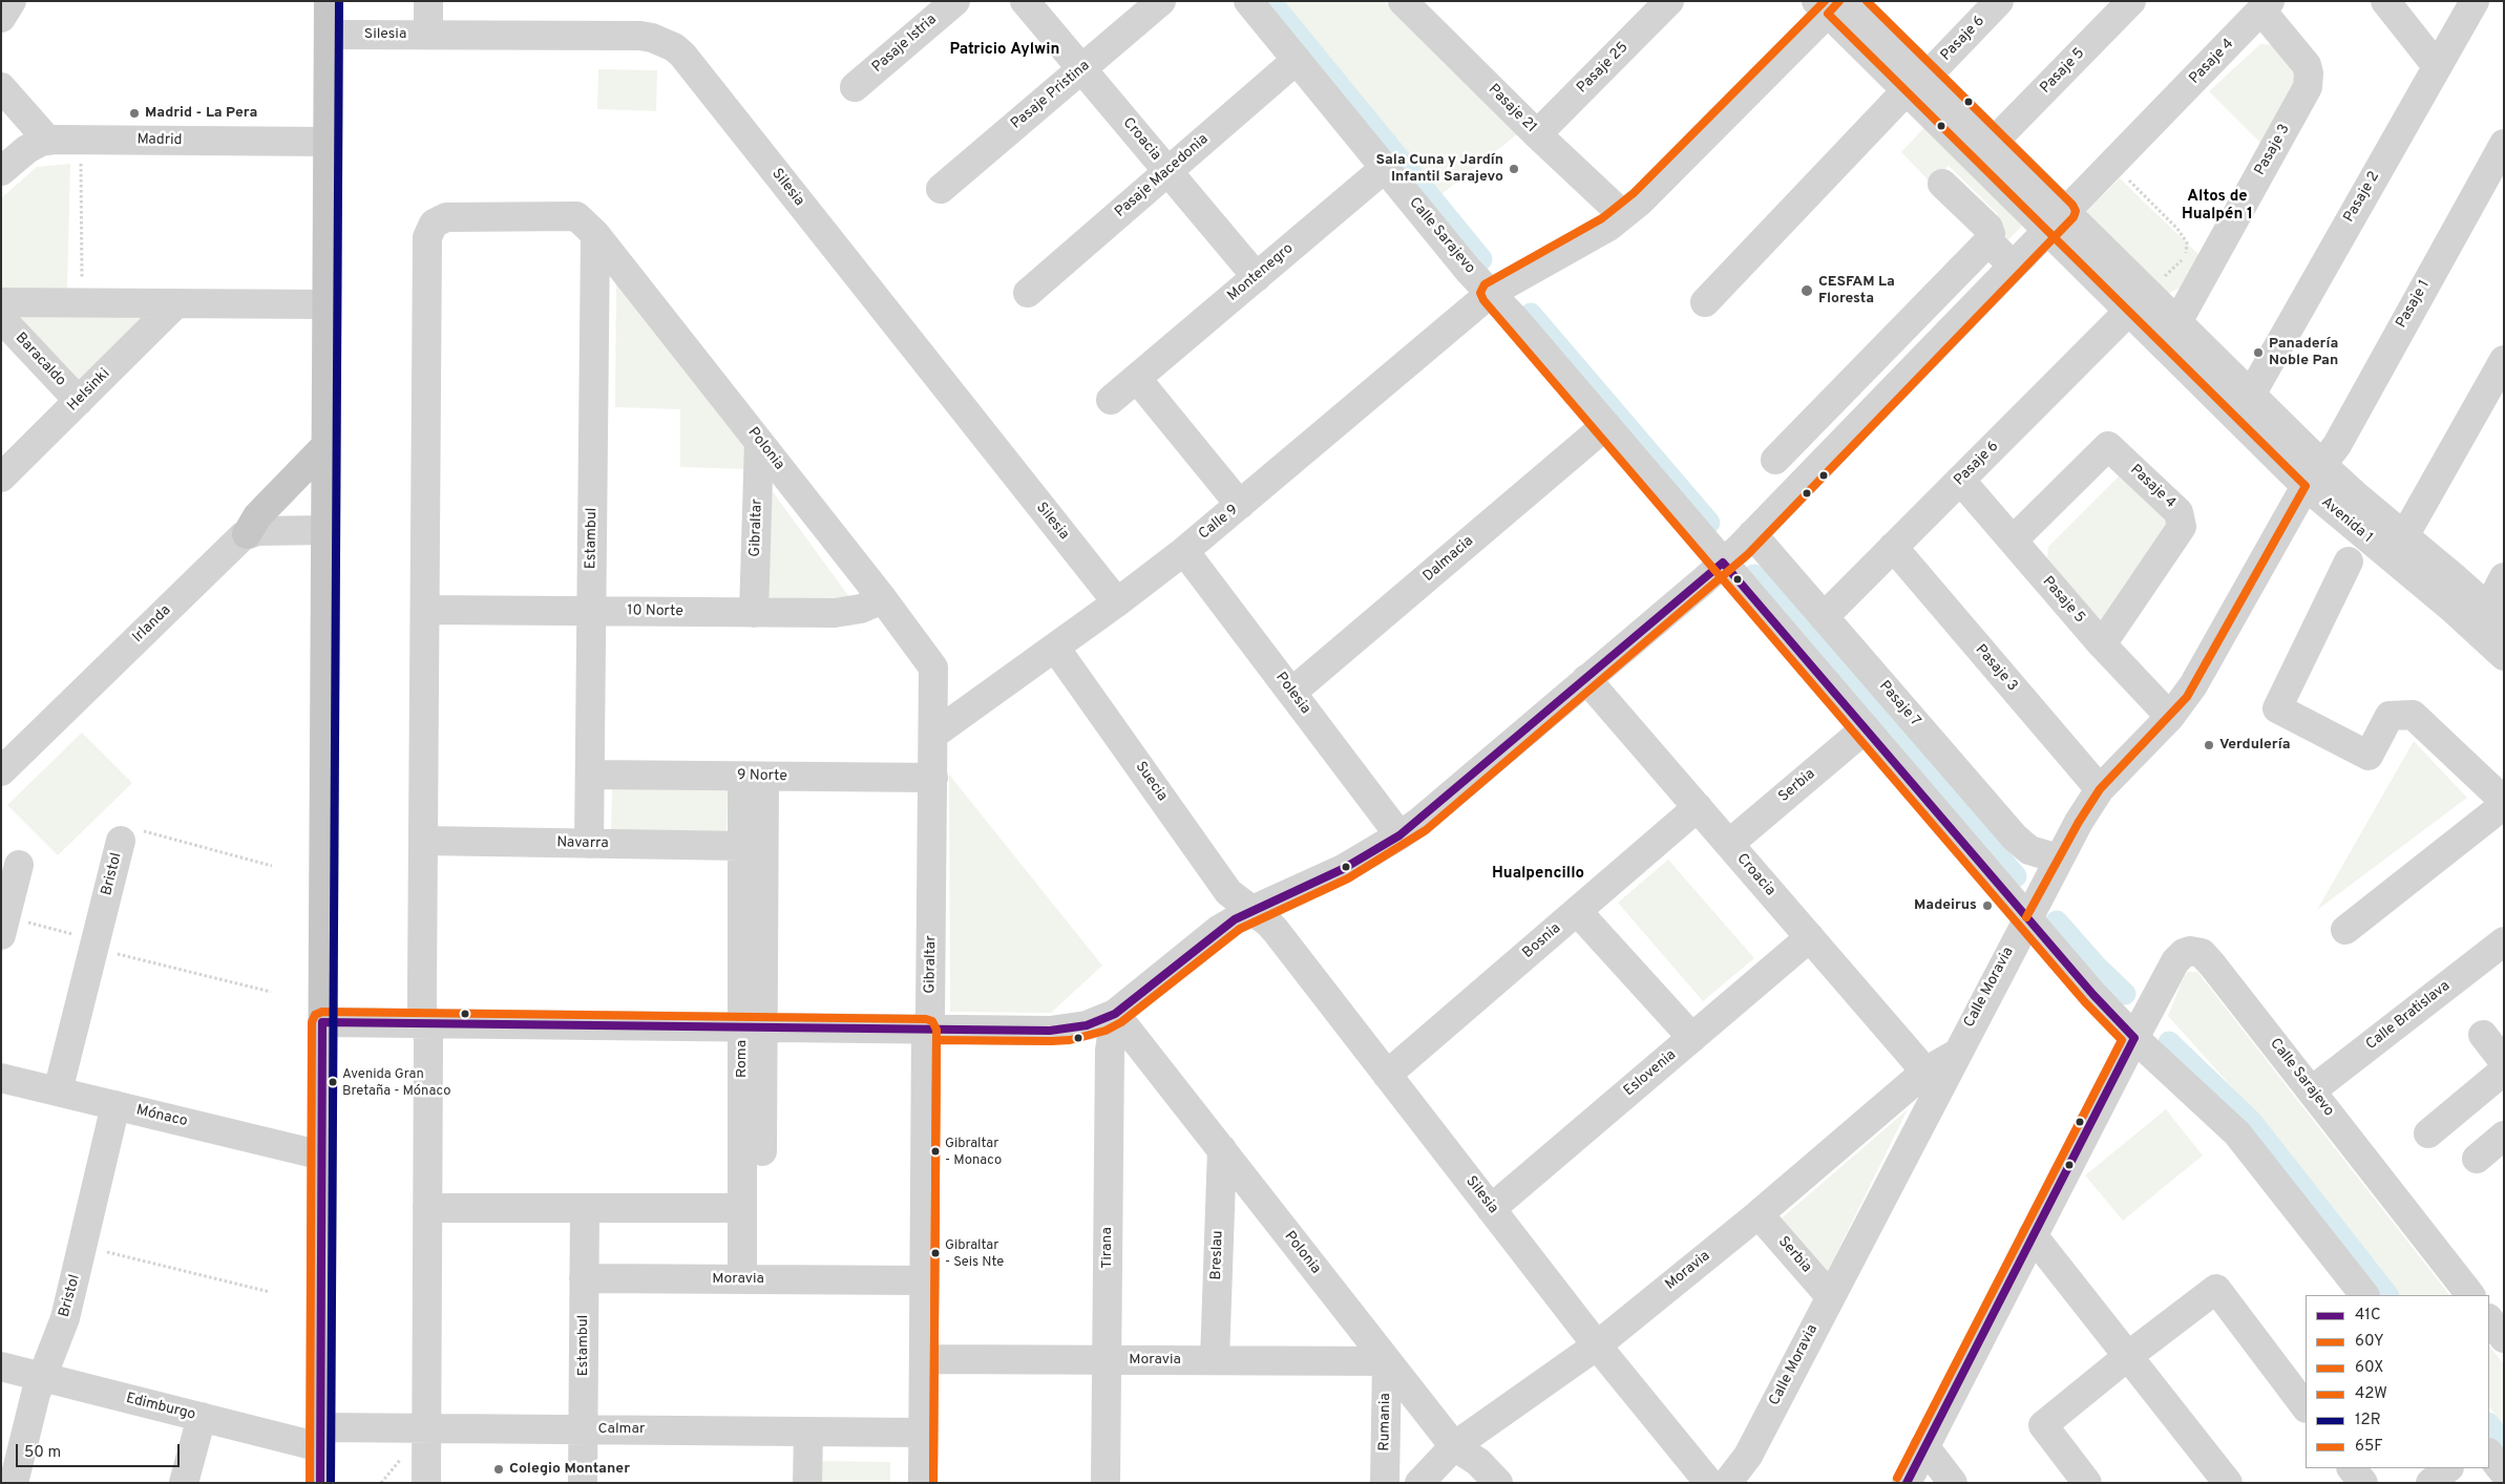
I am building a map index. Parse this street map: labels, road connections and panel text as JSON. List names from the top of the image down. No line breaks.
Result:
{"streets":{"street":["Silesia","Pasaje 6","Pasaje Istria","Pasaje 4","Pasaje 25","Pasaje 5","Pasaje Pristina","Pasaje 21","Croacia","Madrid","Pasaje 3","Pasaje Macedonia","Pasaje 2","Calle Sarajevo","Montenegro","Pasaje 1","Baracaldo","Helsinki","Polonia","Avenida 1","Calle 9","Gibraltar","Estambul","Dalmacia","10 Norte","Irlanda","Polesia","Pasaje 7","9 Norte","Suecia","Serbia","Navarra","Bristol","Bosnia","Calle Moravia","Calle Bratislava","Roma","Eslovenia","Mónaco","Tirana","Breslau","Moravia","Edimburgo","Rumania","Calmar"]},"crossings":[["Silesia","Calle 9"],["Silesia","Suecia"],["Silesia","Bosnia"],["Silesia","Eslovenia"],["Silesia","Moravia"],["Pasaje 6","Pasaje 5"],["Pasaje 6","Pasaje 3"],["Pasaje 6","Avenida 1"],["Pasaje 6","Pasaje 7"],["Pasaje 4","Pasaje 5"],["Pasaje 4","Pasaje 3"],["Pasaje 4","Avenida 1"],["Pasaje 25","Pasaje 21"],["Pasaje 5","Avenida 1"],["Pasaje 5","Calle Moravia"],["Pasaje Pristina","Croacia"],["Pasaje 21","Calle 9"],["Croacia","Pasaje Macedonia"],["Croacia","Montenegro"],["Croacia","Serbia"],["Croacia","Bosnia"],["Croacia","Eslovenia"],["Croacia","Moravia"],["Pasaje 3","Avenida 1"],["Pasaje 3","Calle Moravia"],["Pasaje Macedonia","Calle Sarajevo"],["Pasaje 2","Avenida 1"],["Calle Sarajevo","Montenegro"],["Calle Sarajevo","Calle 9"],["Calle Sarajevo","Dalmacia"],["Calle Sarajevo","Serbia"],["Calle Sarajevo","Calle Moravia"],["Calle Sarajevo","Calle Bratislava"],["Pasaje 1","Avenida 1"],["Pasaje 1","Calle Moravia"],["Baracaldo","Helsinki"],["Polonia","Gibraltar"],["Polonia","Estambul"],["Polonia","10 Norte"],["Polonia","Tirana"],["Polonia","Breslau"],["Polonia","Moravia"],["Polonia","Rumania"],["Avenida 1","Calle Moravia"],["Calle 9","Gibraltar"],["Calle 9","Polesia"],["Calle 9","Suecia"],["Gibraltar","10 Norte"],["Gibraltar","9 Norte"],["Gibraltar","Moravia"],["Gibraltar","Calmar"],["Estambul","10 Norte"],["Estambul","9 Norte"],["Estambul","Navarra"],["Estambul","Moravia"],["Estambul","Calmar"],["Dalmacia","Polesia"],["Pasaje 7","Calle Moravia"],["9 Norte","Roma"],["Serbia","Calle Moravia"],["Serbia","Moravia"],["Navarra","Roma"],["Bristol","Mónaco"],["Bristol","Edimburgo"],["Calle Moravia","Moravia"],["Roma","Moravia"],["Tirana","Moravia"],["Breslau","Moravia"],["Moravia","Rumania"],["Edimburgo","Calmar"]],"districts":["Patricio Aylwin","Altos de Hualpén 1","Hualpencillo"],"places":["Madrid - La Pera","Sala Cuna y Jardín Infantil Sarajevo","CESFAM La Floresta","Panadería Noble Pan","Verdulería","Madeirus","Avenida Gran Bretaña - Mónaco","Gibraltar - Monaco","Gibraltar - Seis Nte","Colegio Montaner"],"lines":["transit line 60Y","transit line 60X","transit line 12R","transit line 65F","transit line 41C","transit line 42W"],"legend":["41C","60Y","60X","42W","12R","65F"],"scale_bar":"50 m"}
